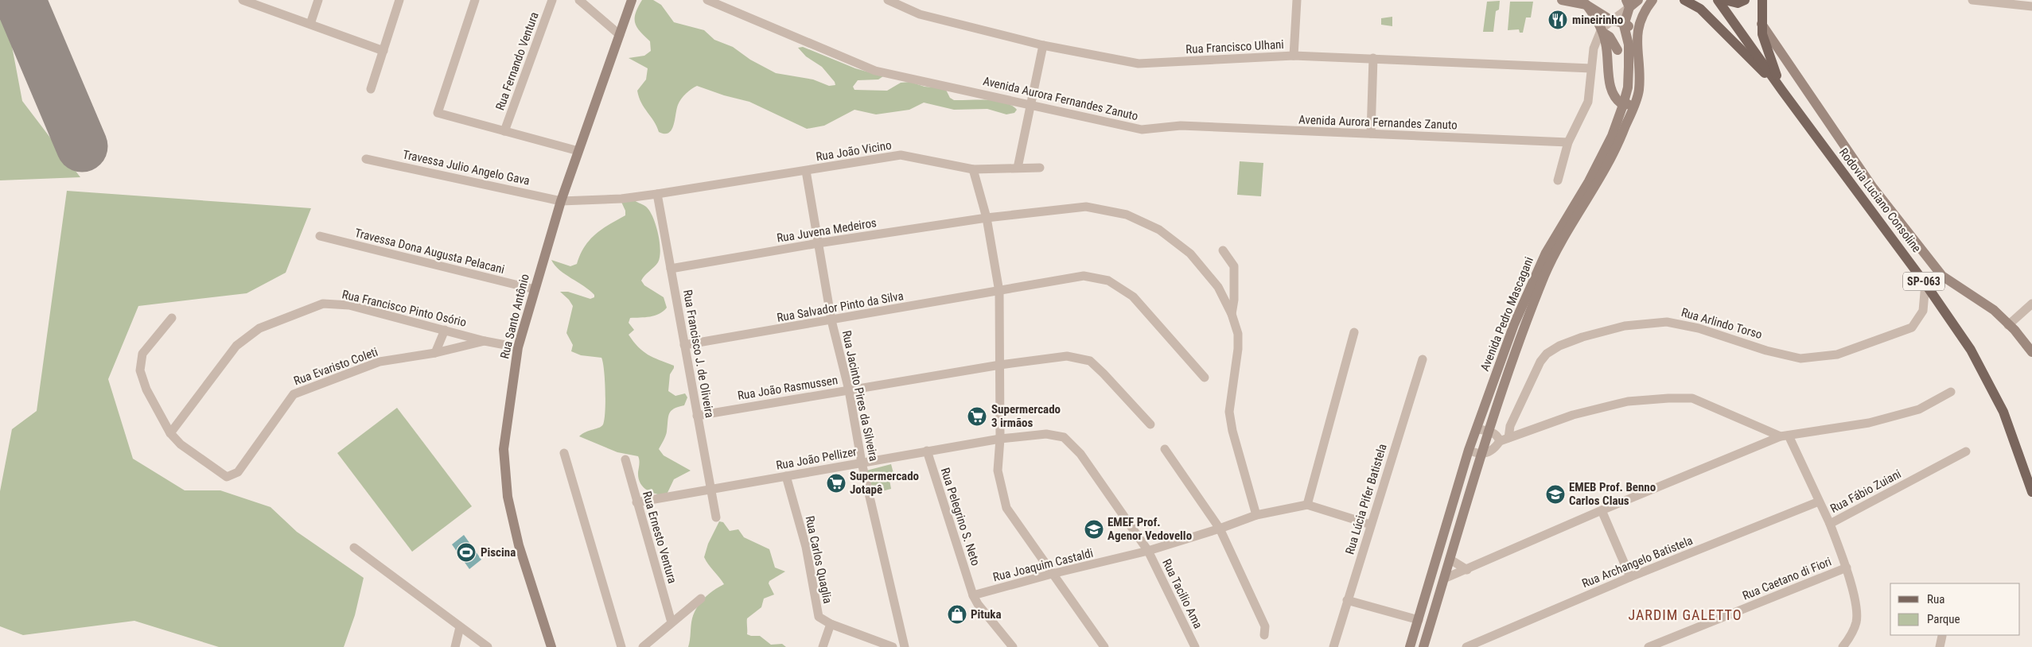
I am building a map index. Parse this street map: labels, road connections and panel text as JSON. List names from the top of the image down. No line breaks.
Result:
{"streets":{"main road":["Rodovia Luciano Consoline","SP-063","Avenida Pedro Mascagani","Rua Santo Antônio"],"street":["Rua Francisco Ulhani","Rua Fernando Ventura","Avenida Aurora Fernandes Zanuto","Rua João Vicino","Travessa Julio Angelo Gava","Rua Juvena Medeiros","Travessa Dona Augusta Pelacani","Rua Salvador Pinto da Silva","Rua Francisco Pinto Osório","Rua Arlindo Torso","Rua Francisco J. de Oliveira","Rua Evaristo Coleti","Rua João Rasmussen","Rua Jacinto Pires da Silveira","Rua João Pellizer","Rua Fábio Zuiani","Rua Lúcia Pifer Batistela","Rua Pelegrino S. Neto","Rua Ernesto Ventura","Rua Carlos Quaglia","Rua Archangelo Batistela","Rua Joaquim Castaldi","Rua Caetano di Fiori","Rua Tacilio Ama"]},"crossings":[["Rua João Vicino","Travessa Julio Angelo Gava"],["Rua João Vicino","Rua Santo Antônio"],["Rua João Vicino","Rua Francisco J. de Oliveira"],["Rua João Vicino","Rua Jacinto Pires da Silveira"],["Travessa Julio Angelo Gava","Rua Santo Antônio"],["Rodovia Luciano Consoline","Rua Arlindo Torso"],["Rua Juvena Medeiros","Rua Francisco J. de Oliveira"],["Rua Juvena Medeiros","Rua Jacinto Pires da Silveira"],["Rua Juvena Medeiros","Rua Joaquim Castaldi"],["Travessa Dona Augusta Pelacani","Rua Santo Antônio"],["Rua Salvador Pinto da Silva","Rua Francisco J. de Oliveira"],["Rua Salvador Pinto da Silva","Rua Jacinto Pires da Silveira"],["Rua Francisco Pinto Osório","Rua Santo Antônio"],["Rua Francisco Pinto Osório","Rua Evaristo Coleti"],["Rua Francisco J. de Oliveira","Rua João Rasmussen"],["Rua Francisco J. de Oliveira","Rua João Pellizer"],["Rua João Rasmussen","Rua Jacinto Pires da Silveira"],["Rua Jacinto Pires da Silveira","Rua João Pellizer"],["Rua João Pellizer","Rua Pelegrino S. Neto"],["Rua João Pellizer","Rua Ernesto Ventura"],["Rua João Pellizer","Rua Carlos Quaglia"],["Rua João Pellizer","Rua Tacilio Ama"],["Rua Fábio Zuiani","Rua Caetano di Fiori"],["Rua Lúcia Pifer Batistela","Rua Joaquim Castaldi"],["Rua Pelegrino S. Neto","Rua Joaquim Castaldi"],["Rua Joaquim Castaldi","Rua Tacilio Ama"]],"districts":["JARDIM GALETTO"],"places":{"restaurant":["mineirinho"],"supermarket":["Supermercado 3 irmãos","Supermercado Jotapê"],"school or university":["EMEB Prof. Benno Carlos Claus","EMEF Prof. Agenor Vedovello"],"sports":["Piscina"],"shop":["Pituka"]},"legend":["Rua","Parque"]}
